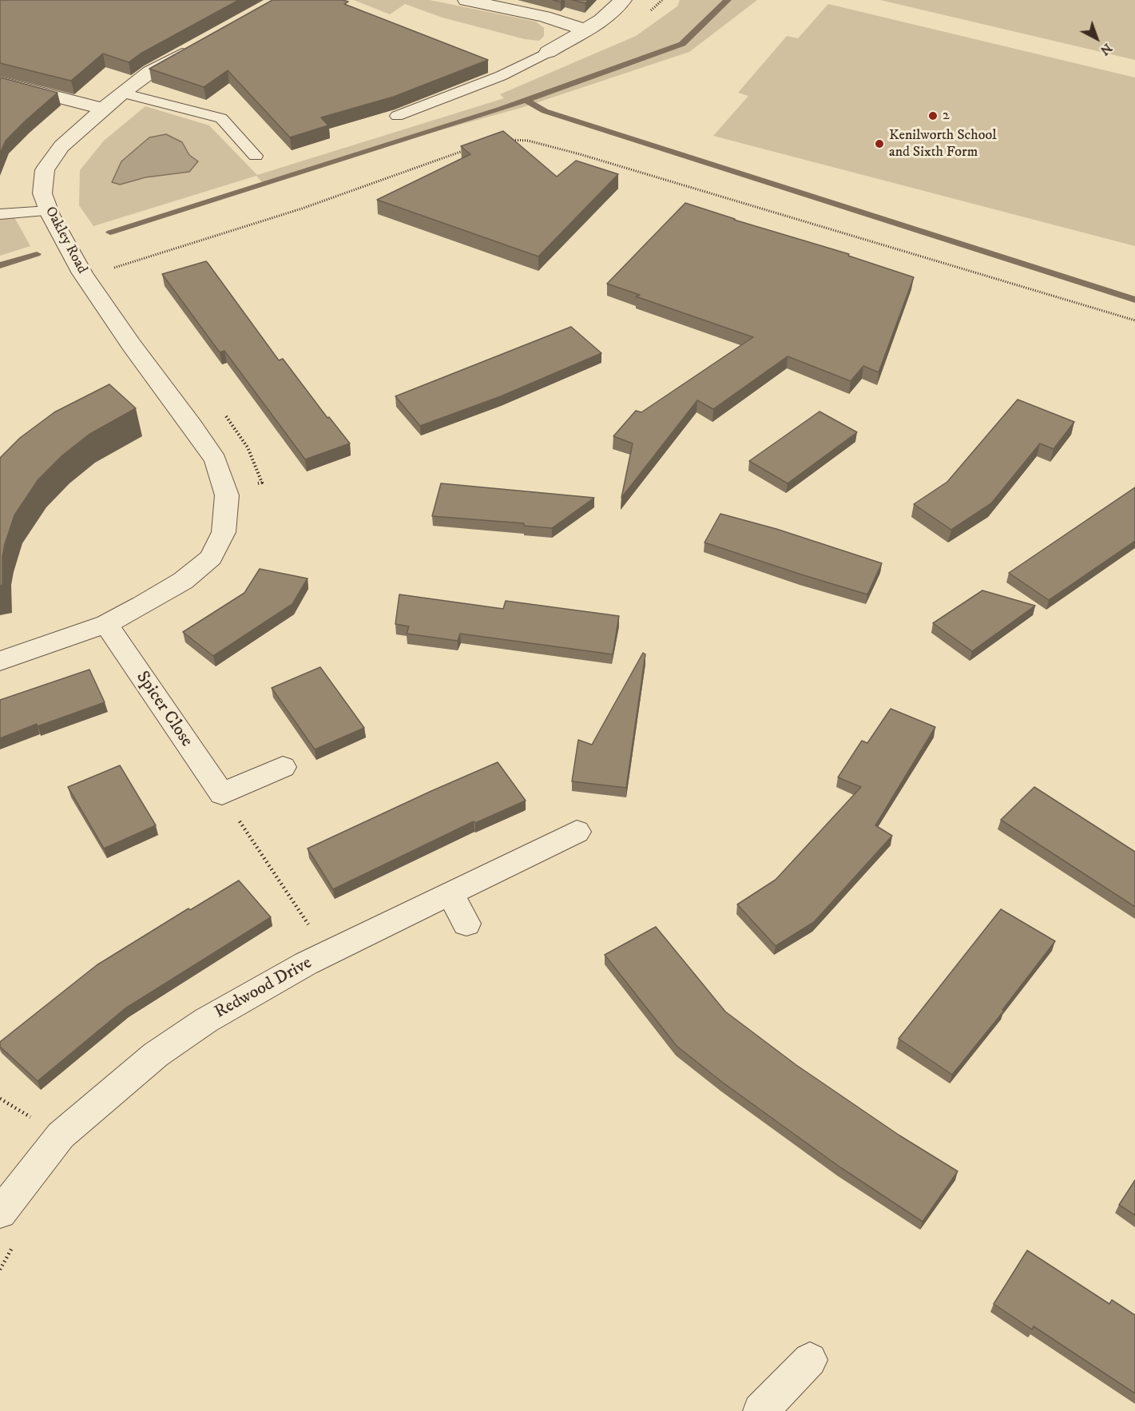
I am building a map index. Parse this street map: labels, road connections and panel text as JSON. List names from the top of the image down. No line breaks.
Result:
{"streets":{"street":["Oakley Road","Spicer Close","Redwood Drive"]},"crossings":[["Oakley Road","Spicer Close"]],"places":["2","Kenilworth School and Sixth Form"],"north":"bottom right"}
